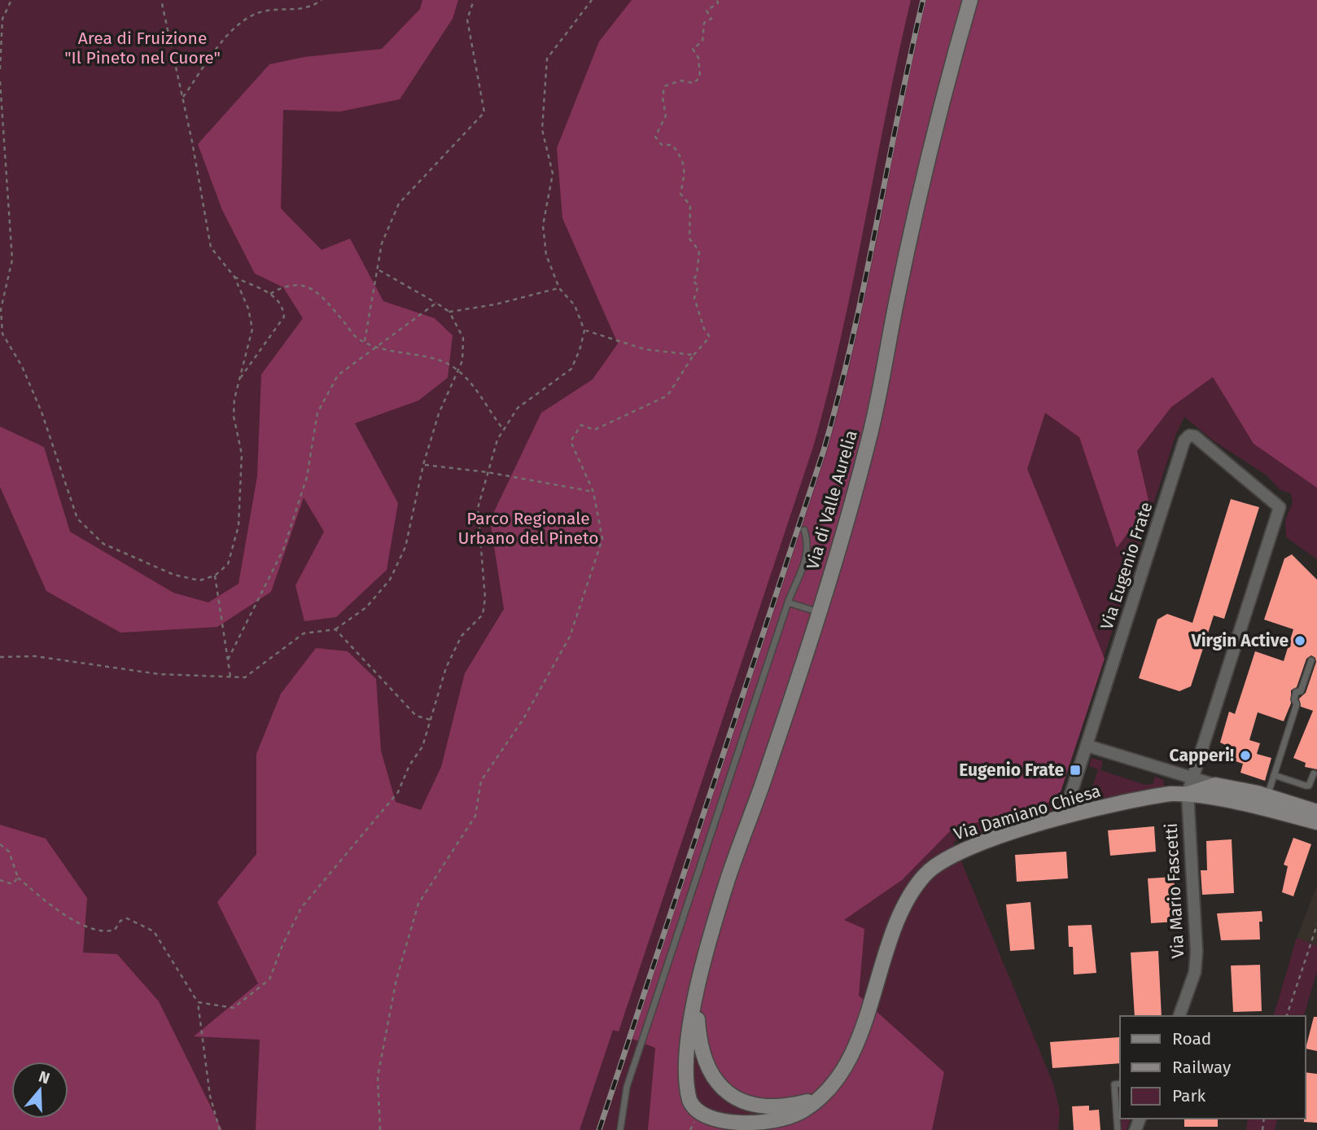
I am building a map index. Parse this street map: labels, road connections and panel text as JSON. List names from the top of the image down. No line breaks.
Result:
{"streets":{"street":["Via di Valle Aurelia","Via Eugenio Frate","Via Damiano Chiesa","Via Mario Fascetti"]},"crossings":[["Via di Valle Aurelia","Via Damiano Chiesa"],["Via Eugenio Frate","Via Damiano Chiesa"],["Via Damiano Chiesa","Via Mario Fascetti"]],"parks":["Area di Fruizione \"Il Pineto nel Cuore\"","Parco Regionale Urbano del Pineto"],"places":{"other":["Virgin Active","Capperi!"],"transit":["Eugenio Frate"]},"legend":["Road","Railway","Park"],"north":"top"}
